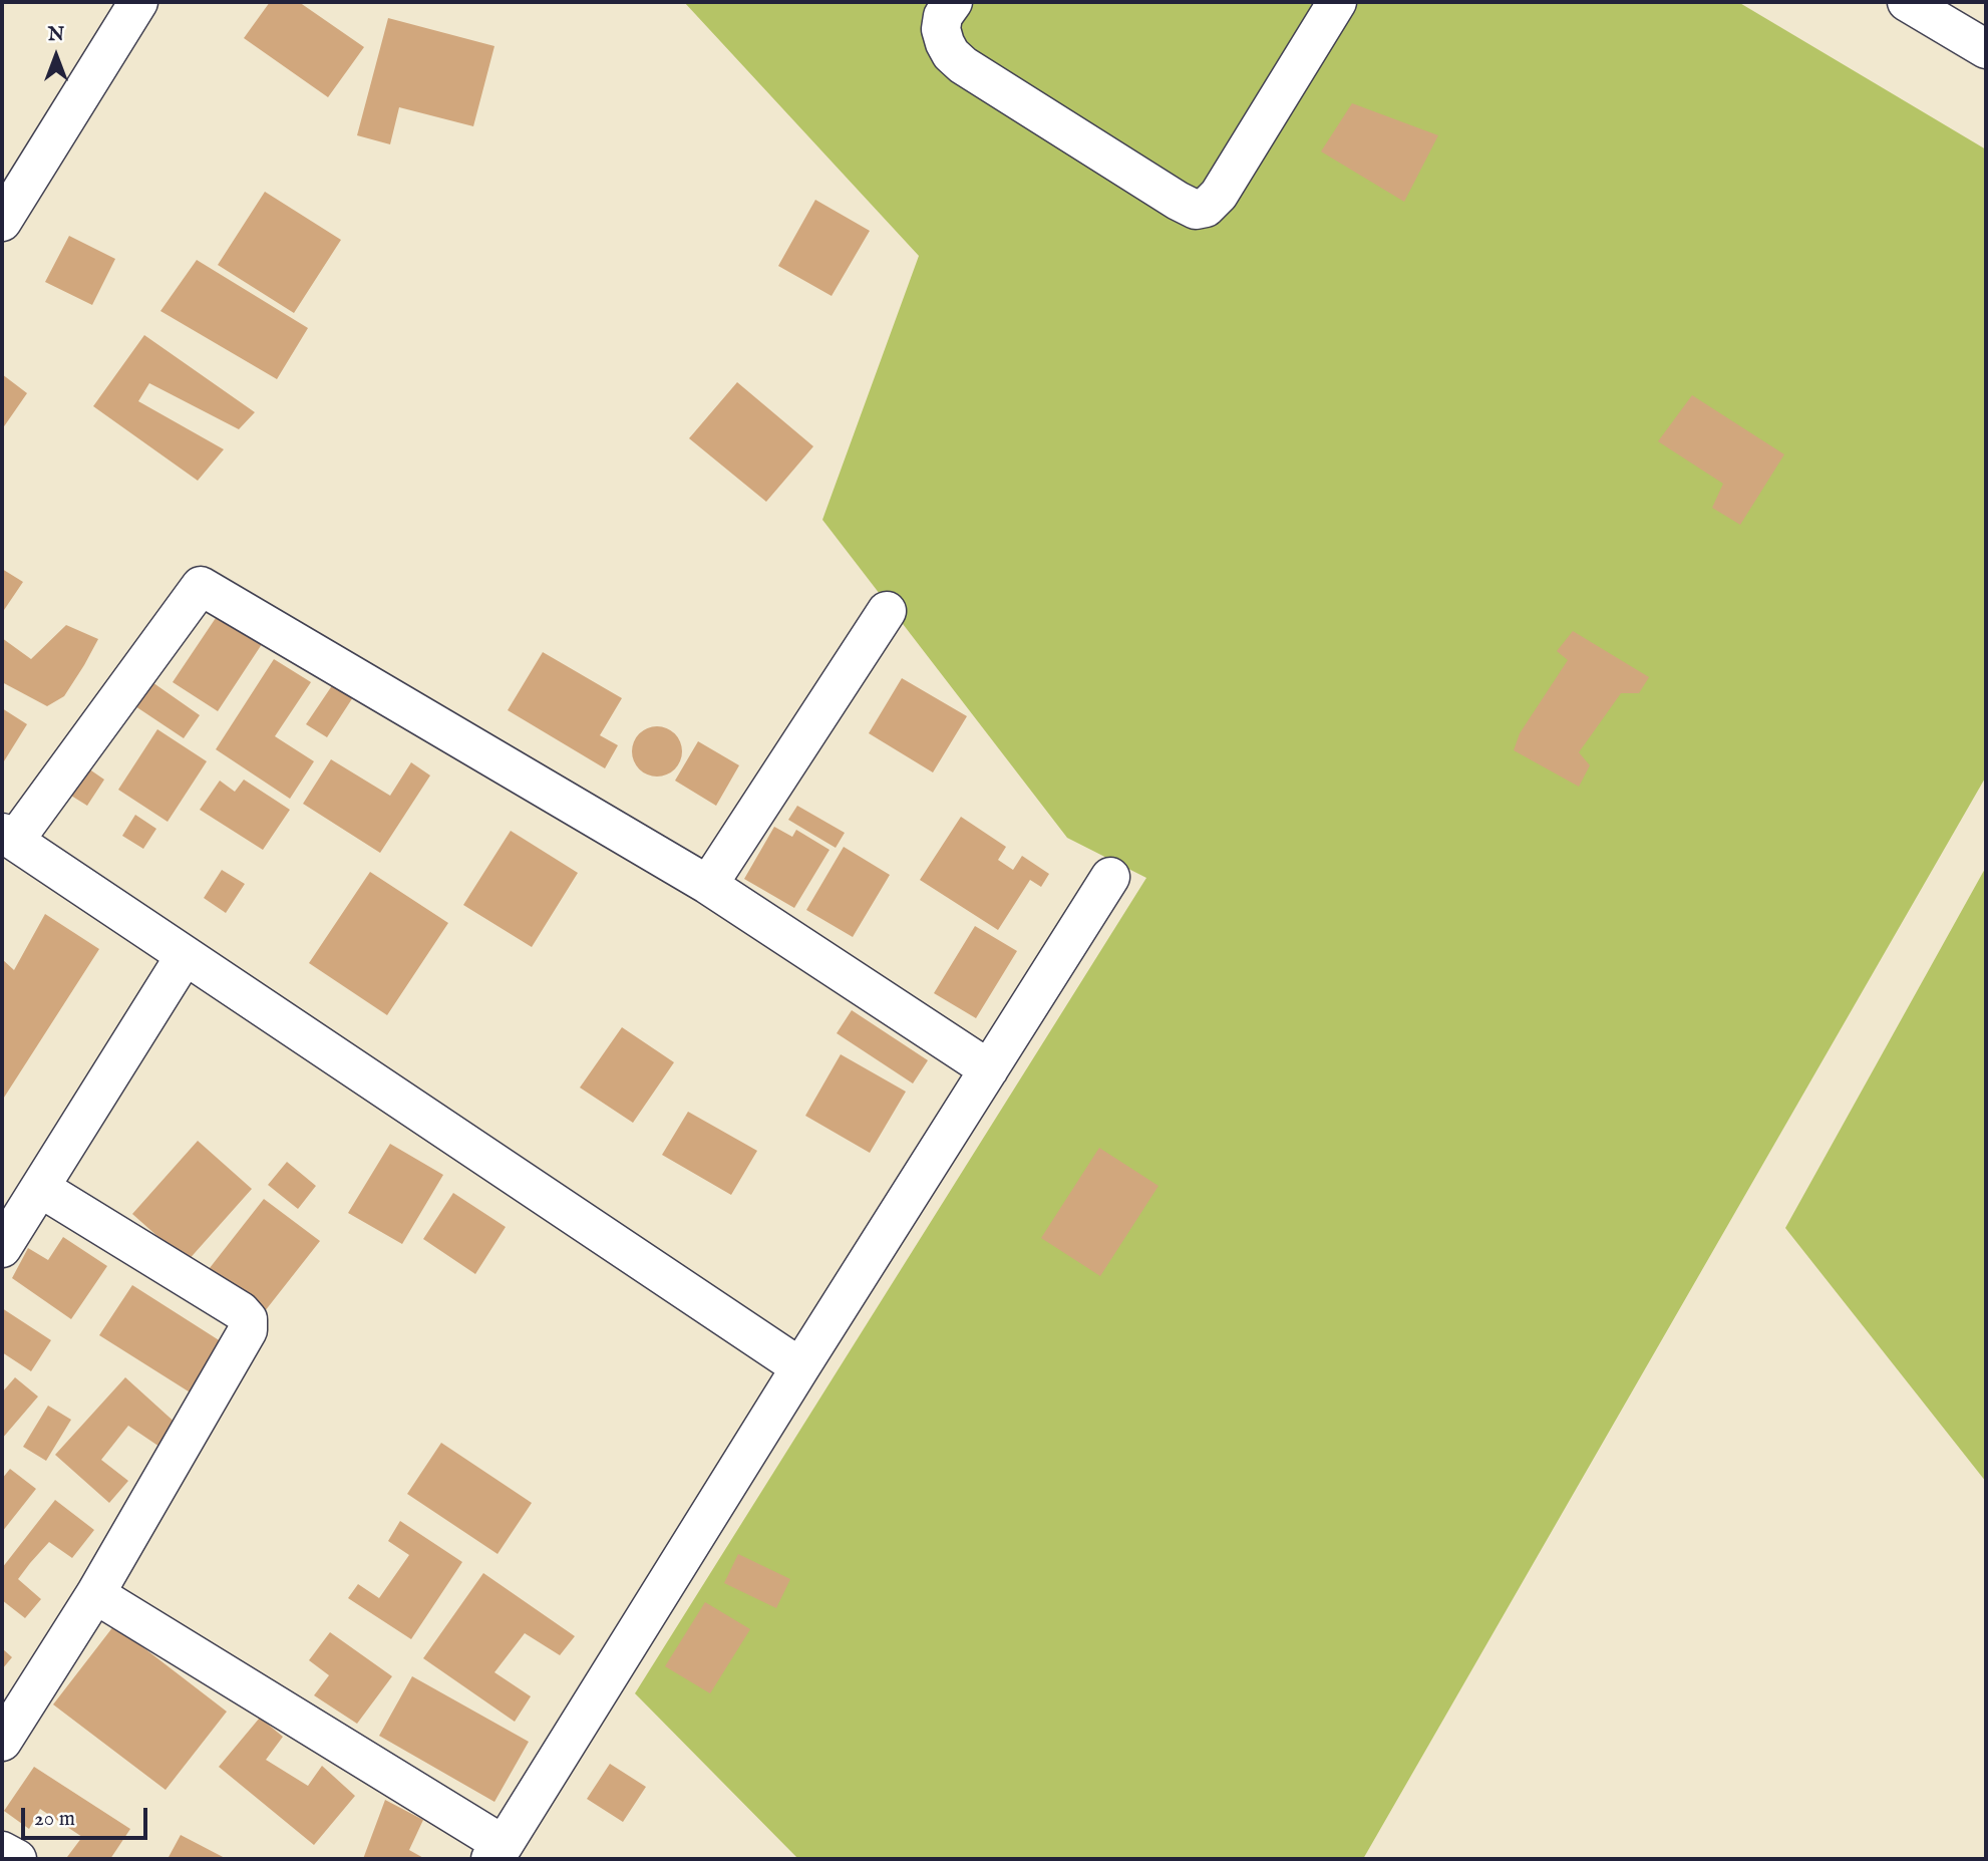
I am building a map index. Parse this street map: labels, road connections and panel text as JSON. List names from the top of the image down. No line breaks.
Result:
{"scale_bar":"20 m","north":"top"}
